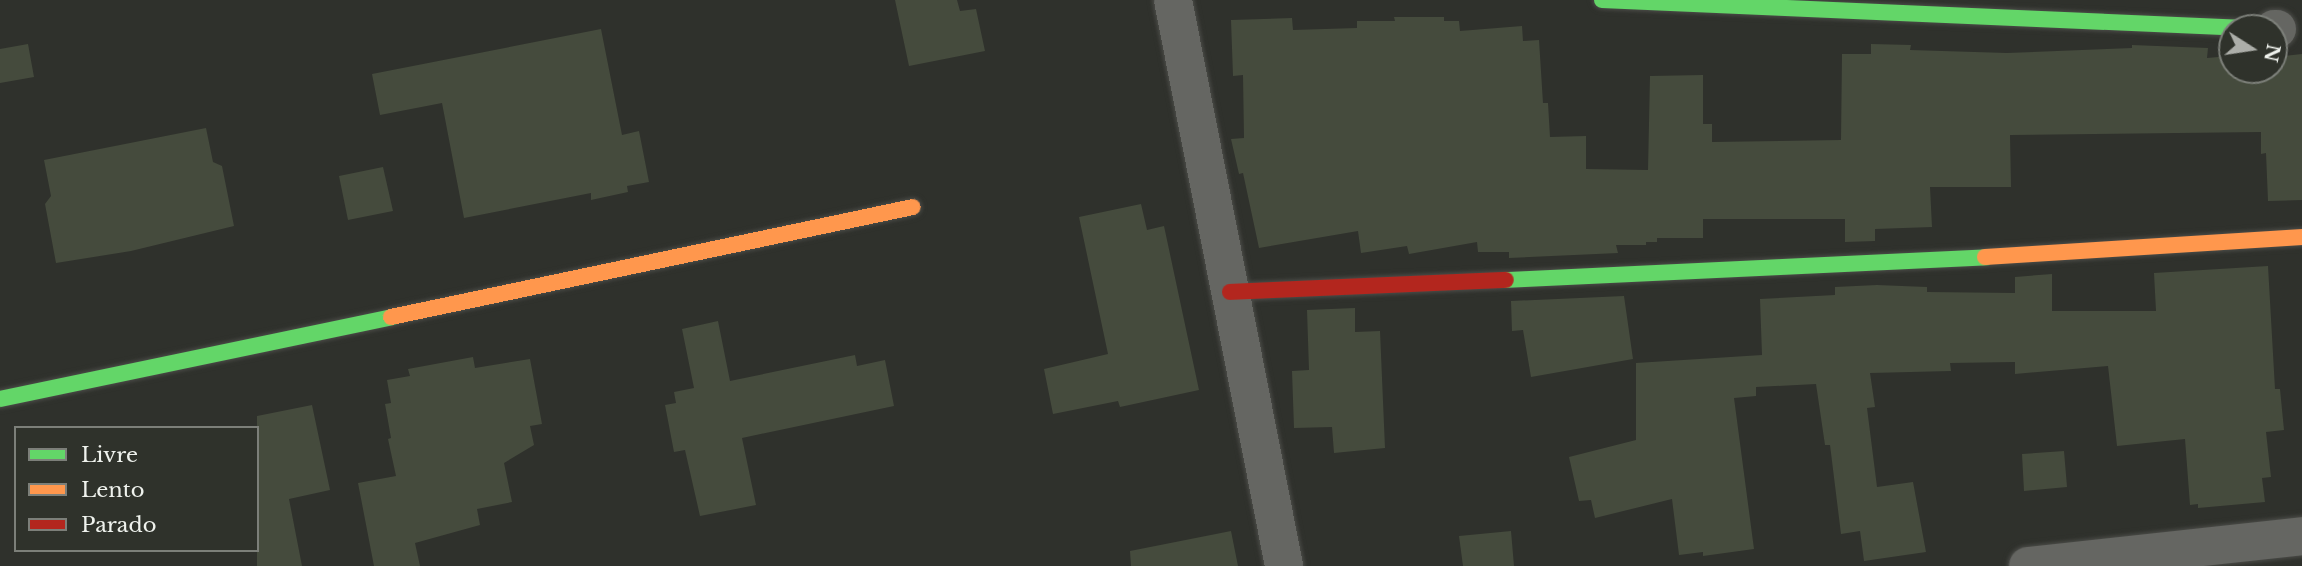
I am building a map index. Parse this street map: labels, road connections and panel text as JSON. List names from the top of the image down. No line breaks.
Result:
{"legend":["Livre","Lento","Parado"],"north":"right"}
